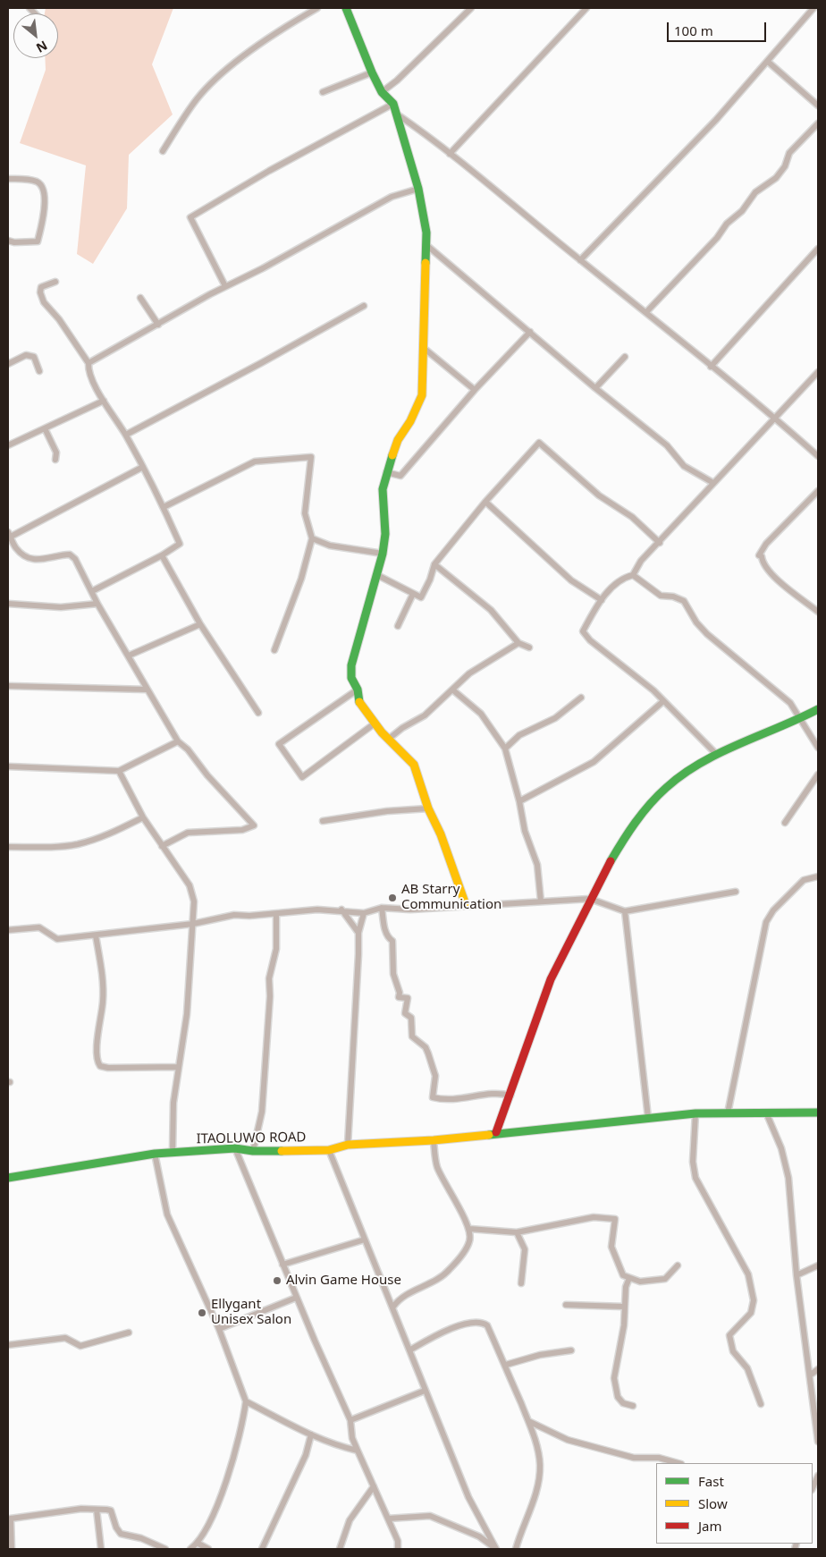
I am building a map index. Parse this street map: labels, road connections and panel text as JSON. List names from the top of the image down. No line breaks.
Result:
{"streets":{"street":["ITAOLUWO ROAD"]},"places":["AB Starry Communication","Alvin Game House","Ellygant Unisex Salon"],"legend":["Fast","Slow","Jam"],"scale_bar":"100 m","north":"bottom right"}
